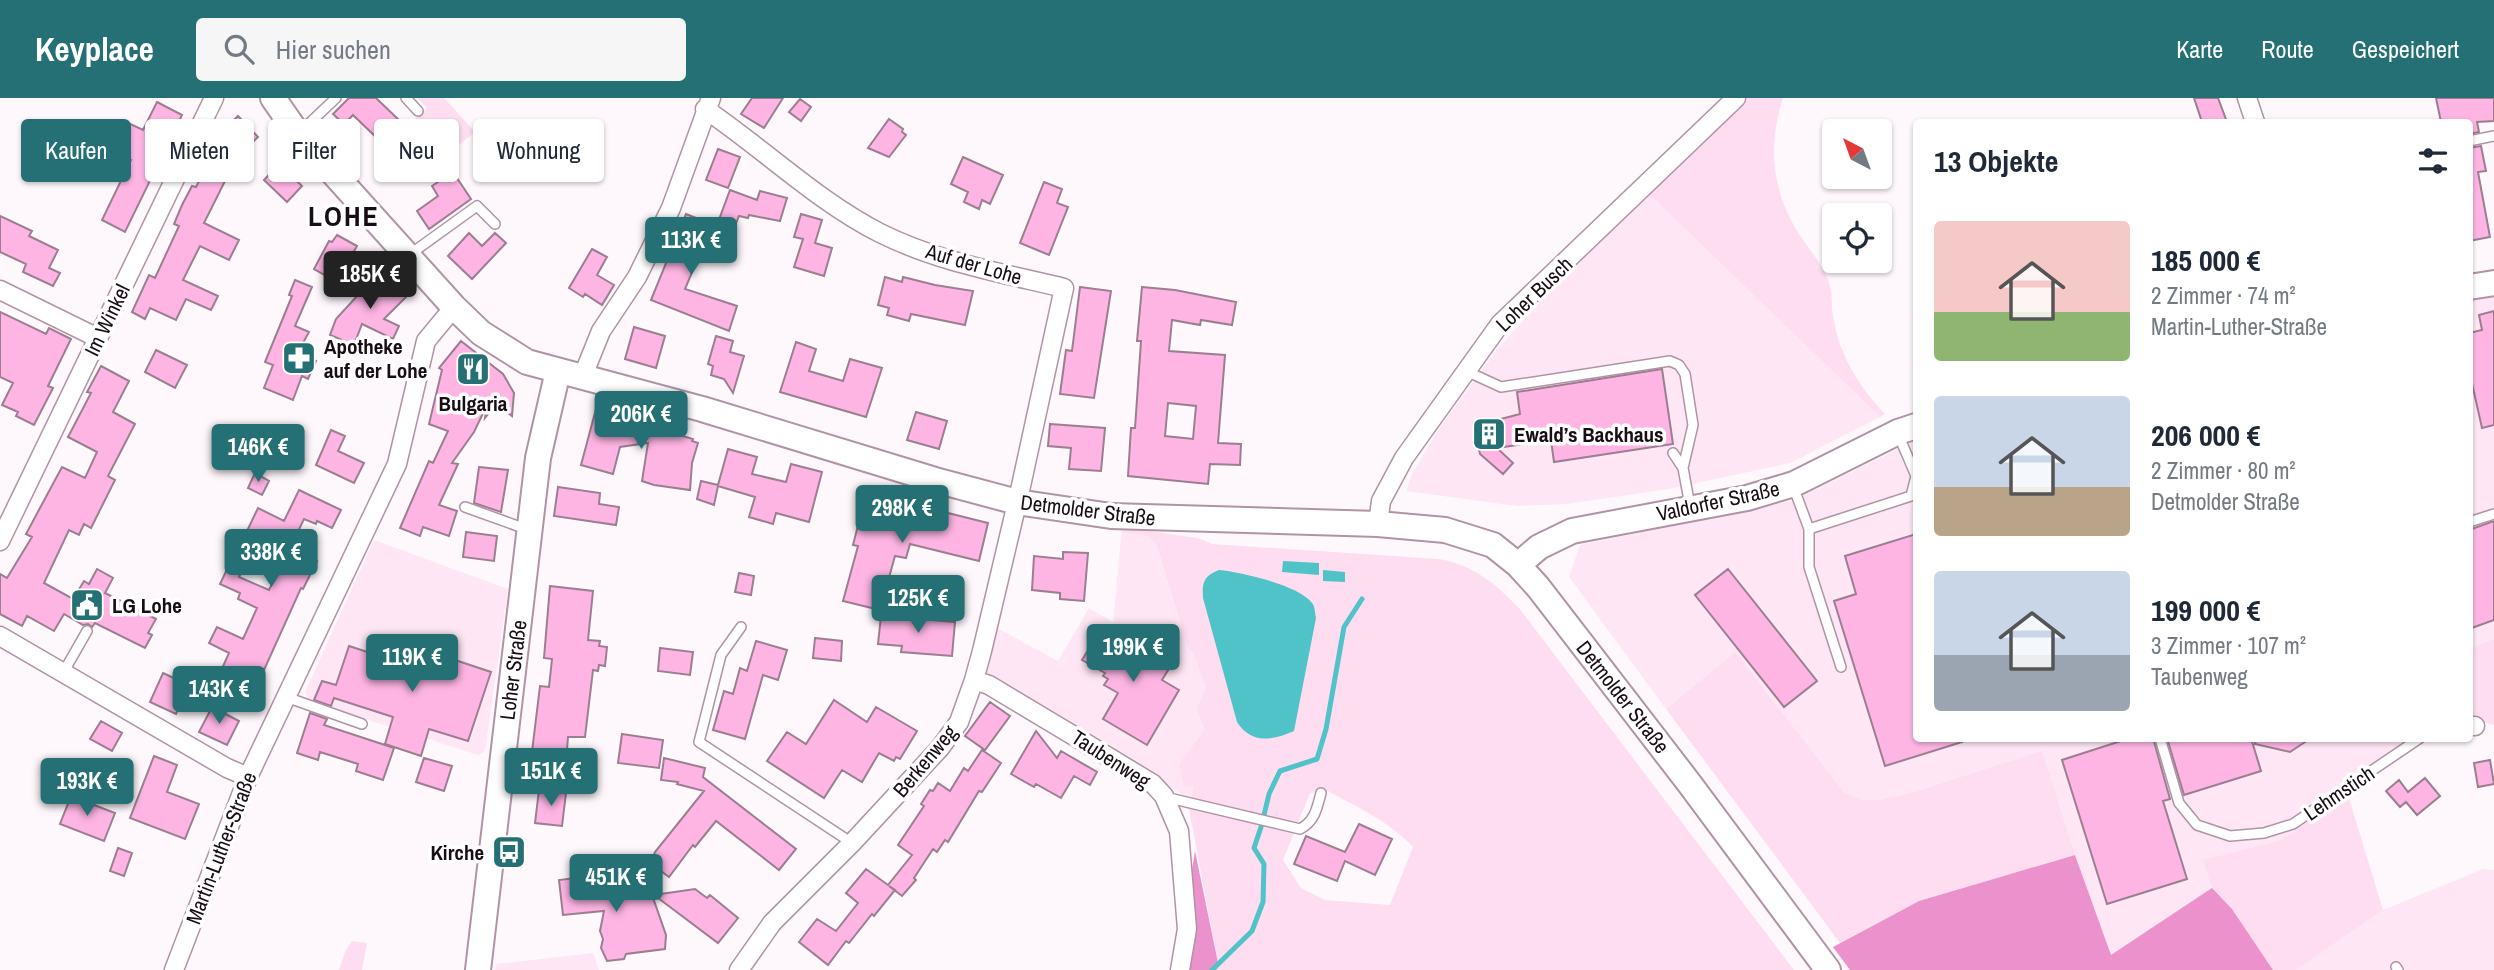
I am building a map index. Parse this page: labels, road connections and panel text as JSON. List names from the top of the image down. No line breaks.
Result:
{"streets":{"main road":["Valdorfer Straße","Detmolder Straße","Loher Straße"],"street":["Auf der Lohe","Loher Busch","Im Winkel","Taubenweg","Berkenweg","Martin-Luther-Straße"],"lane":["Lehmstich"]},"crossings":[["Auf der Lohe","Detmolder Straße"],["Auf der Lohe","Berkenweg"],["Loher Busch","Detmolder Straße"],["Valdorfer Straße","Detmolder Straße"],["Detmolder Straße","Loher Straße"],["Detmolder Straße","Berkenweg"],["Detmolder Straße","Martin-Luther-Straße"],["Taubenweg","Berkenweg"]],"districts":["LOHE"],"places":{"pharmacy":["Apotheke auf der Lohe"],"restaurant":["Bulgaria"],"building":["Ewald’s Backhaus"],"public building":["LG Lohe"],"bus stop":["Kirche"]},"north":"top left","page":{"header":"Keyplace","search":"Hier suchen","nav":["Karte","Route","Gespeichert"],"chip":["Kaufen","Mieten","Filter","Neu","Wohnung"],"heading":"13 Objekte","list":[{"name":"185 000 €","note":"2 Zimmer · 74 m² · Martin-Luther-Straße"},{"name":"206 000 €","note":"2 Zimmer · 80 m² · Detmolder Straße"},{"name":"199 000 €","note":"3 Zimmer · 107 m² · Taubenweg"}],"price":["113K €","185K €","206K €","146K €","298K €","338K €","125K €","199K €","119K €","143K €","151K €","193K €","451K €"]}}
